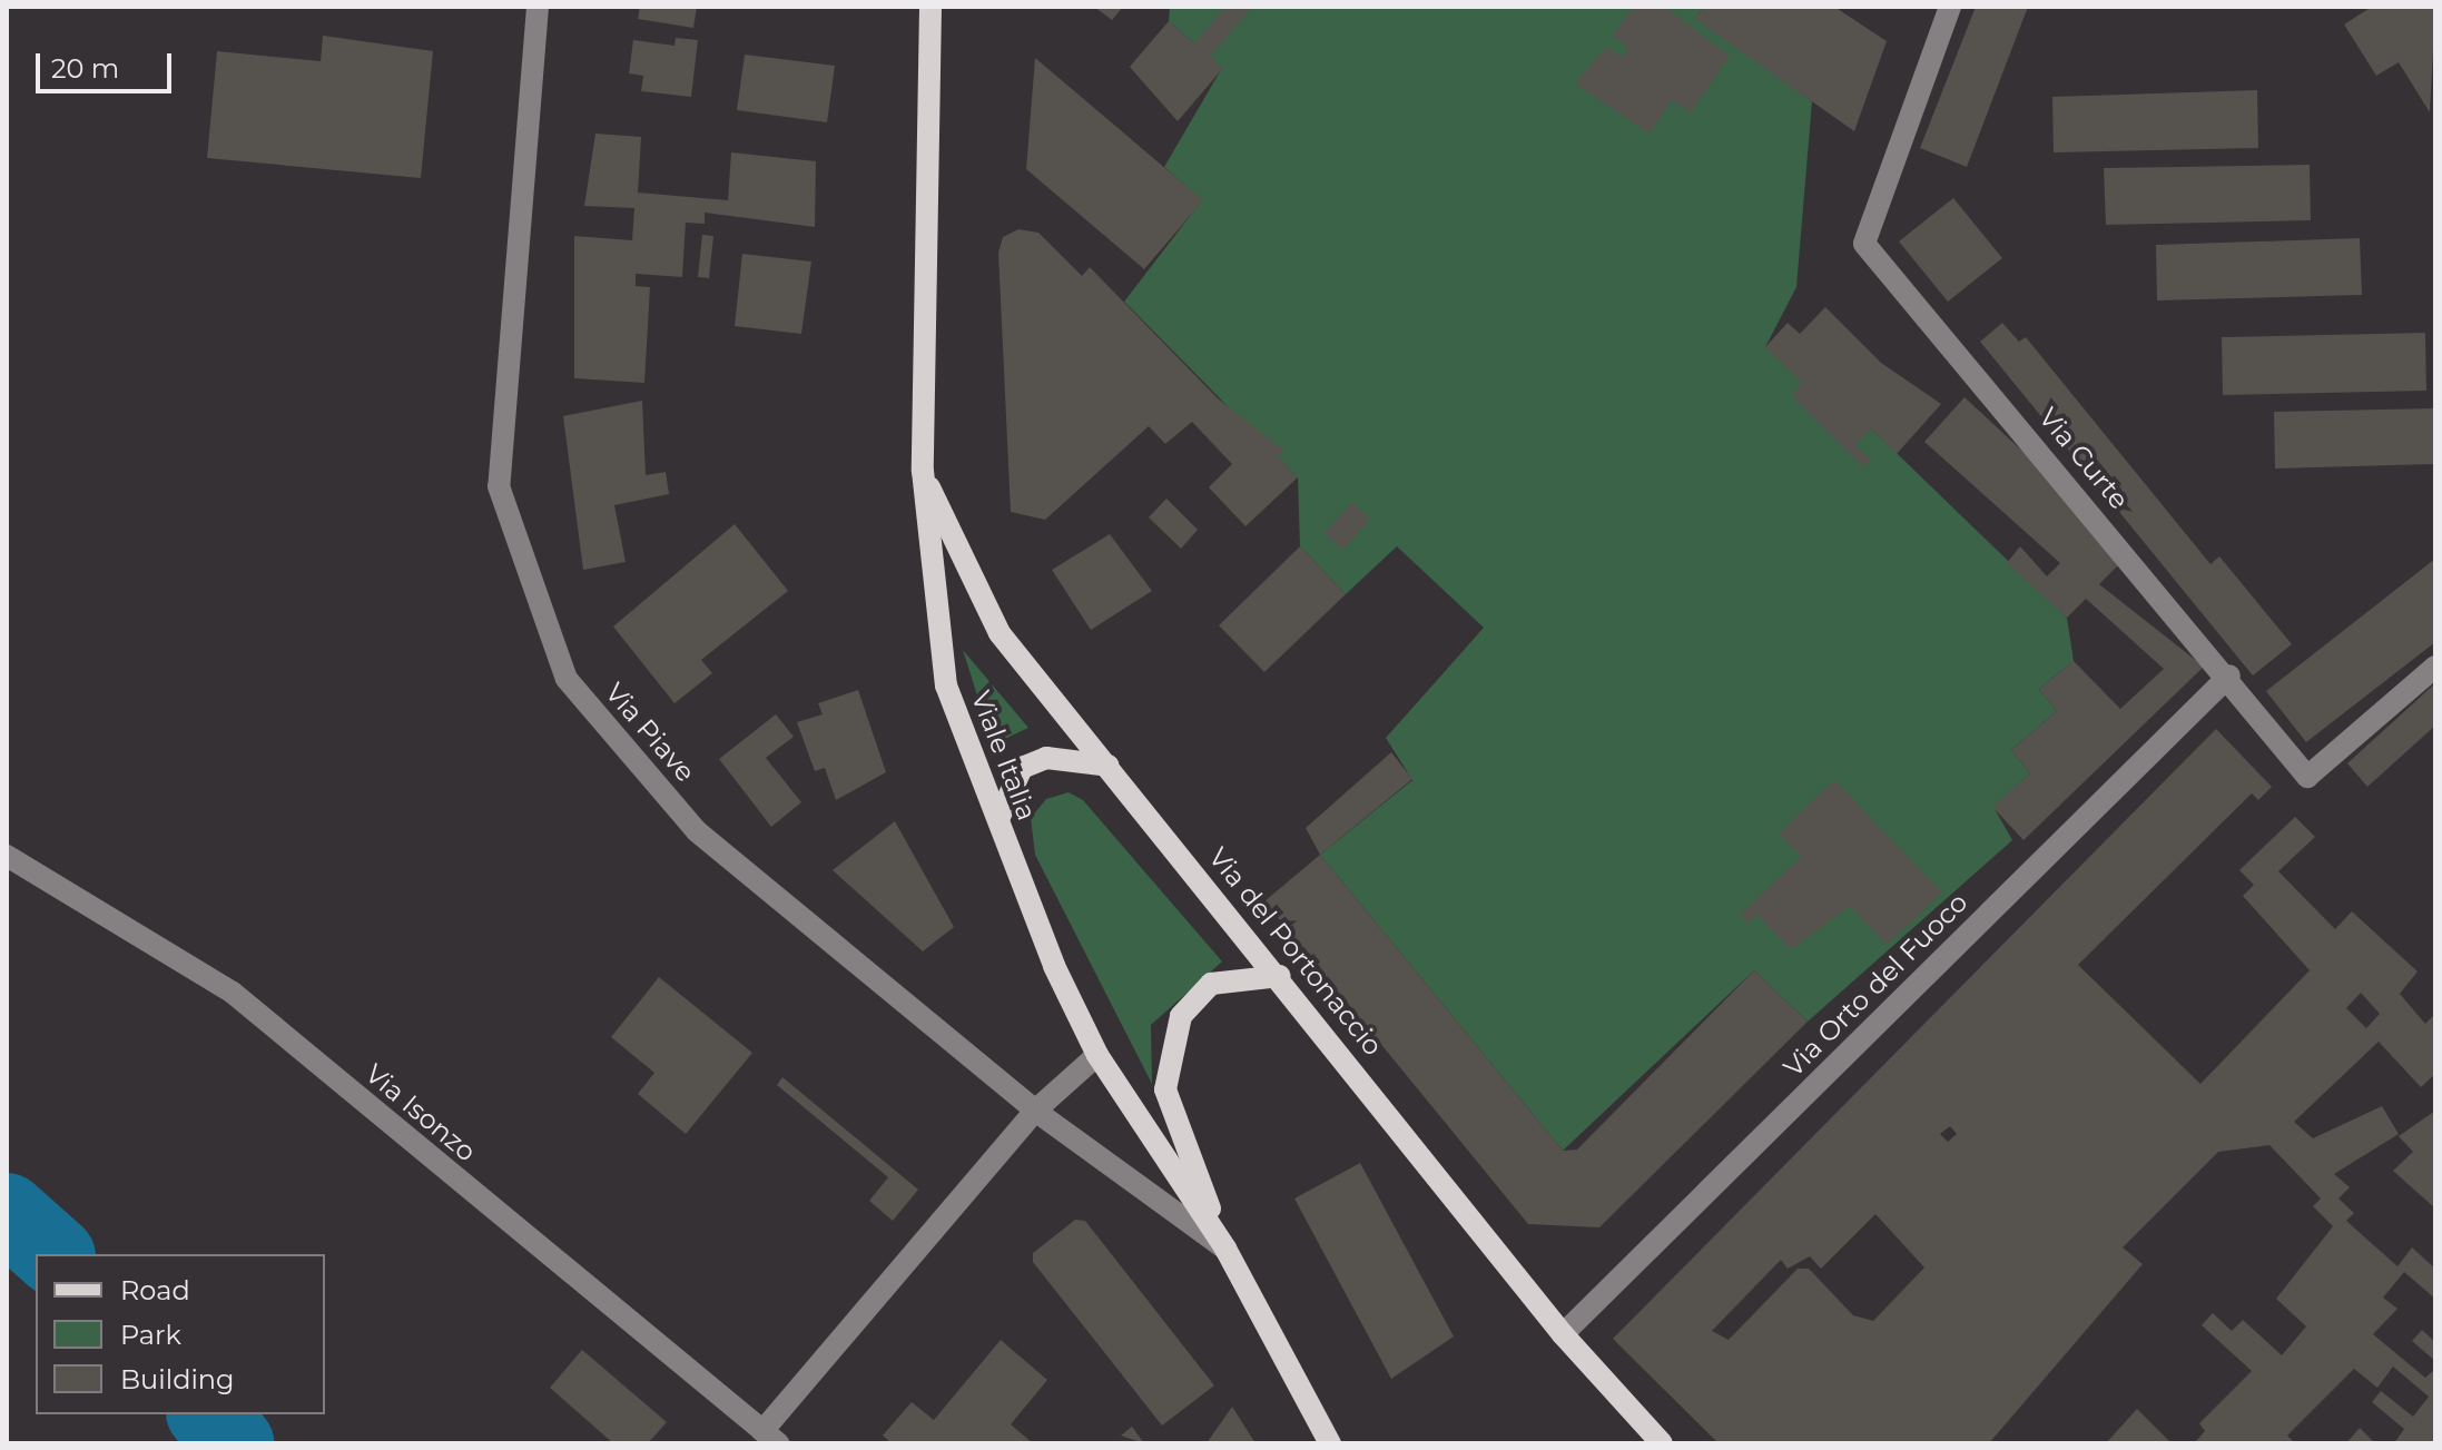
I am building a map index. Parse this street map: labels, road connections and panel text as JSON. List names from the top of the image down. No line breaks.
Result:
{"streets":{"main road":["Viale Italia","Via del Portonaccio"],"street":["Via Curte","Via Piave","Via Orto del Fuoco","Via Isonzo"]},"crossings":[["Via Curte","Via Orto del Fuoco"],["Via Piave","Viale Italia"],["Viale Italia","Via del Portonaccio"],["Via del Portonaccio","Via Orto del Fuoco"]],"legend":["Road","Park","Building"],"scale_bar":"20 m"}
